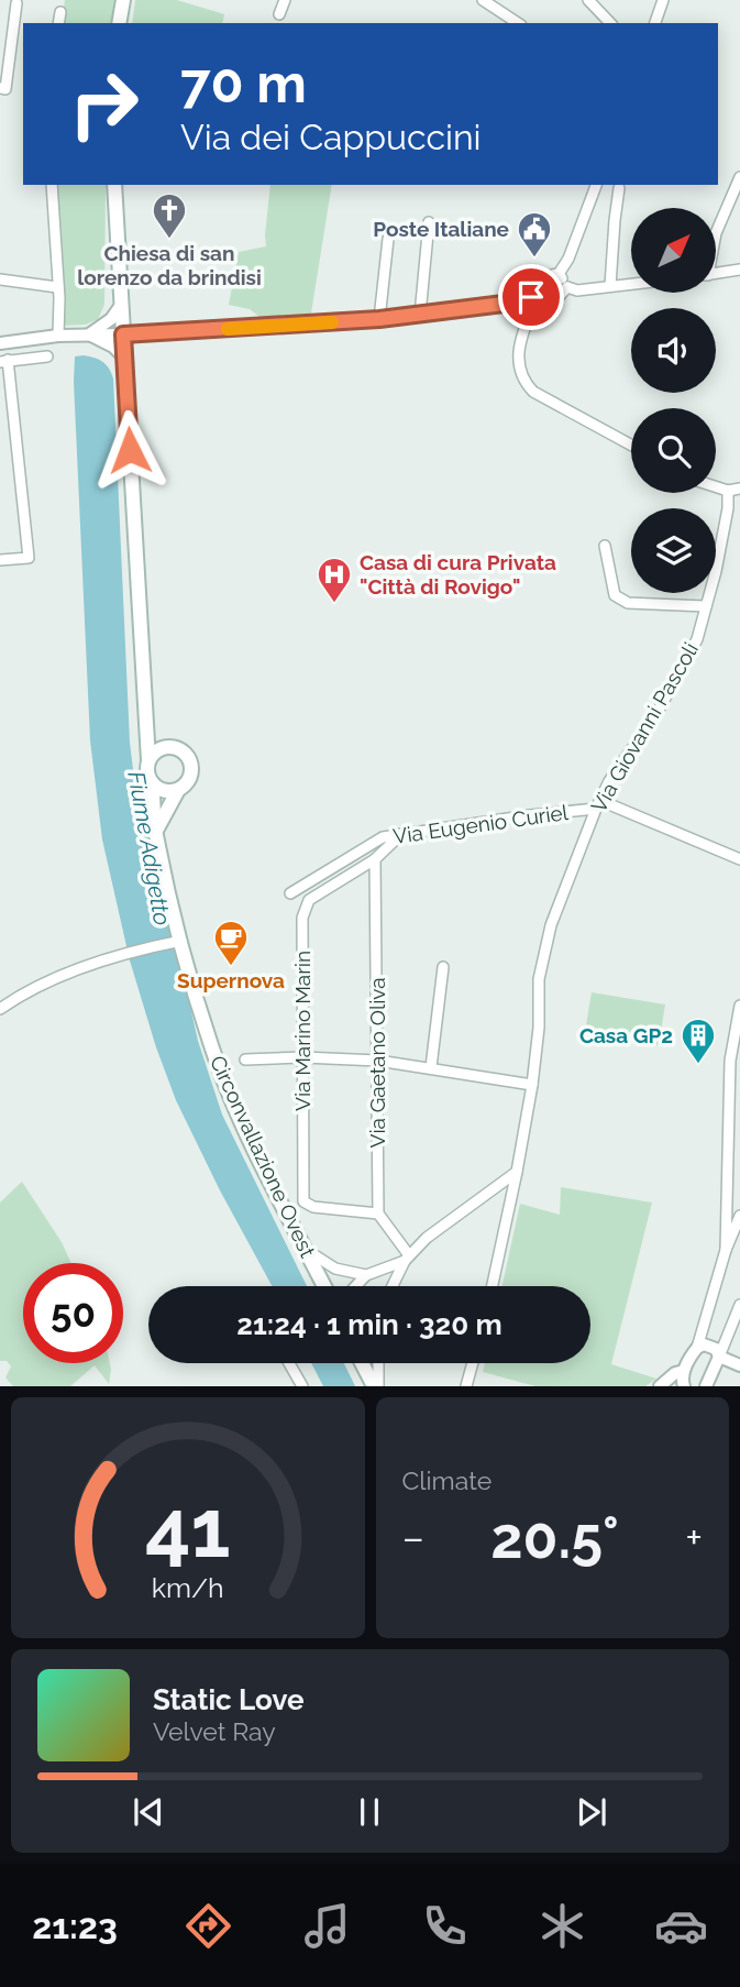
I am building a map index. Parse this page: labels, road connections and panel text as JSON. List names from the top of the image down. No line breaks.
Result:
{"streets":{"main road":["Circonvallazione Ovest"],"street":["Via Giovanni Pascoli","Via Eugenio Curiel","Via Marino Marin","Via Gaetano Oliva"]},"crossings":[["Via Giovanni Pascoli","Via Eugenio Curiel"],["Via Eugenio Curiel","Via Marino Marin"],["Via Marino Marin","Via Gaetano Oliva"]],"water":["Fiume Adigetto"],"places":{"church":["Chiesa di san lorenzo da brindisi"],"public building":["Poste Italiane"],"hospital":["Casa di cura Privata \"Città di Rovigo\""],"cafe":["Supernova"],"building":["Casa GP2"]},"north":"top right","page":{"turn":["70 m","Via dei Cappuccini"],"limit":"50","trip":"21:24 · 1 min · 320 m","tile":"Climate","heat":["−","20.5°","+"],"song":["Static Love","Velvet Ray"],"tabs":"21:23","gauge":["41","km/h"]}}
